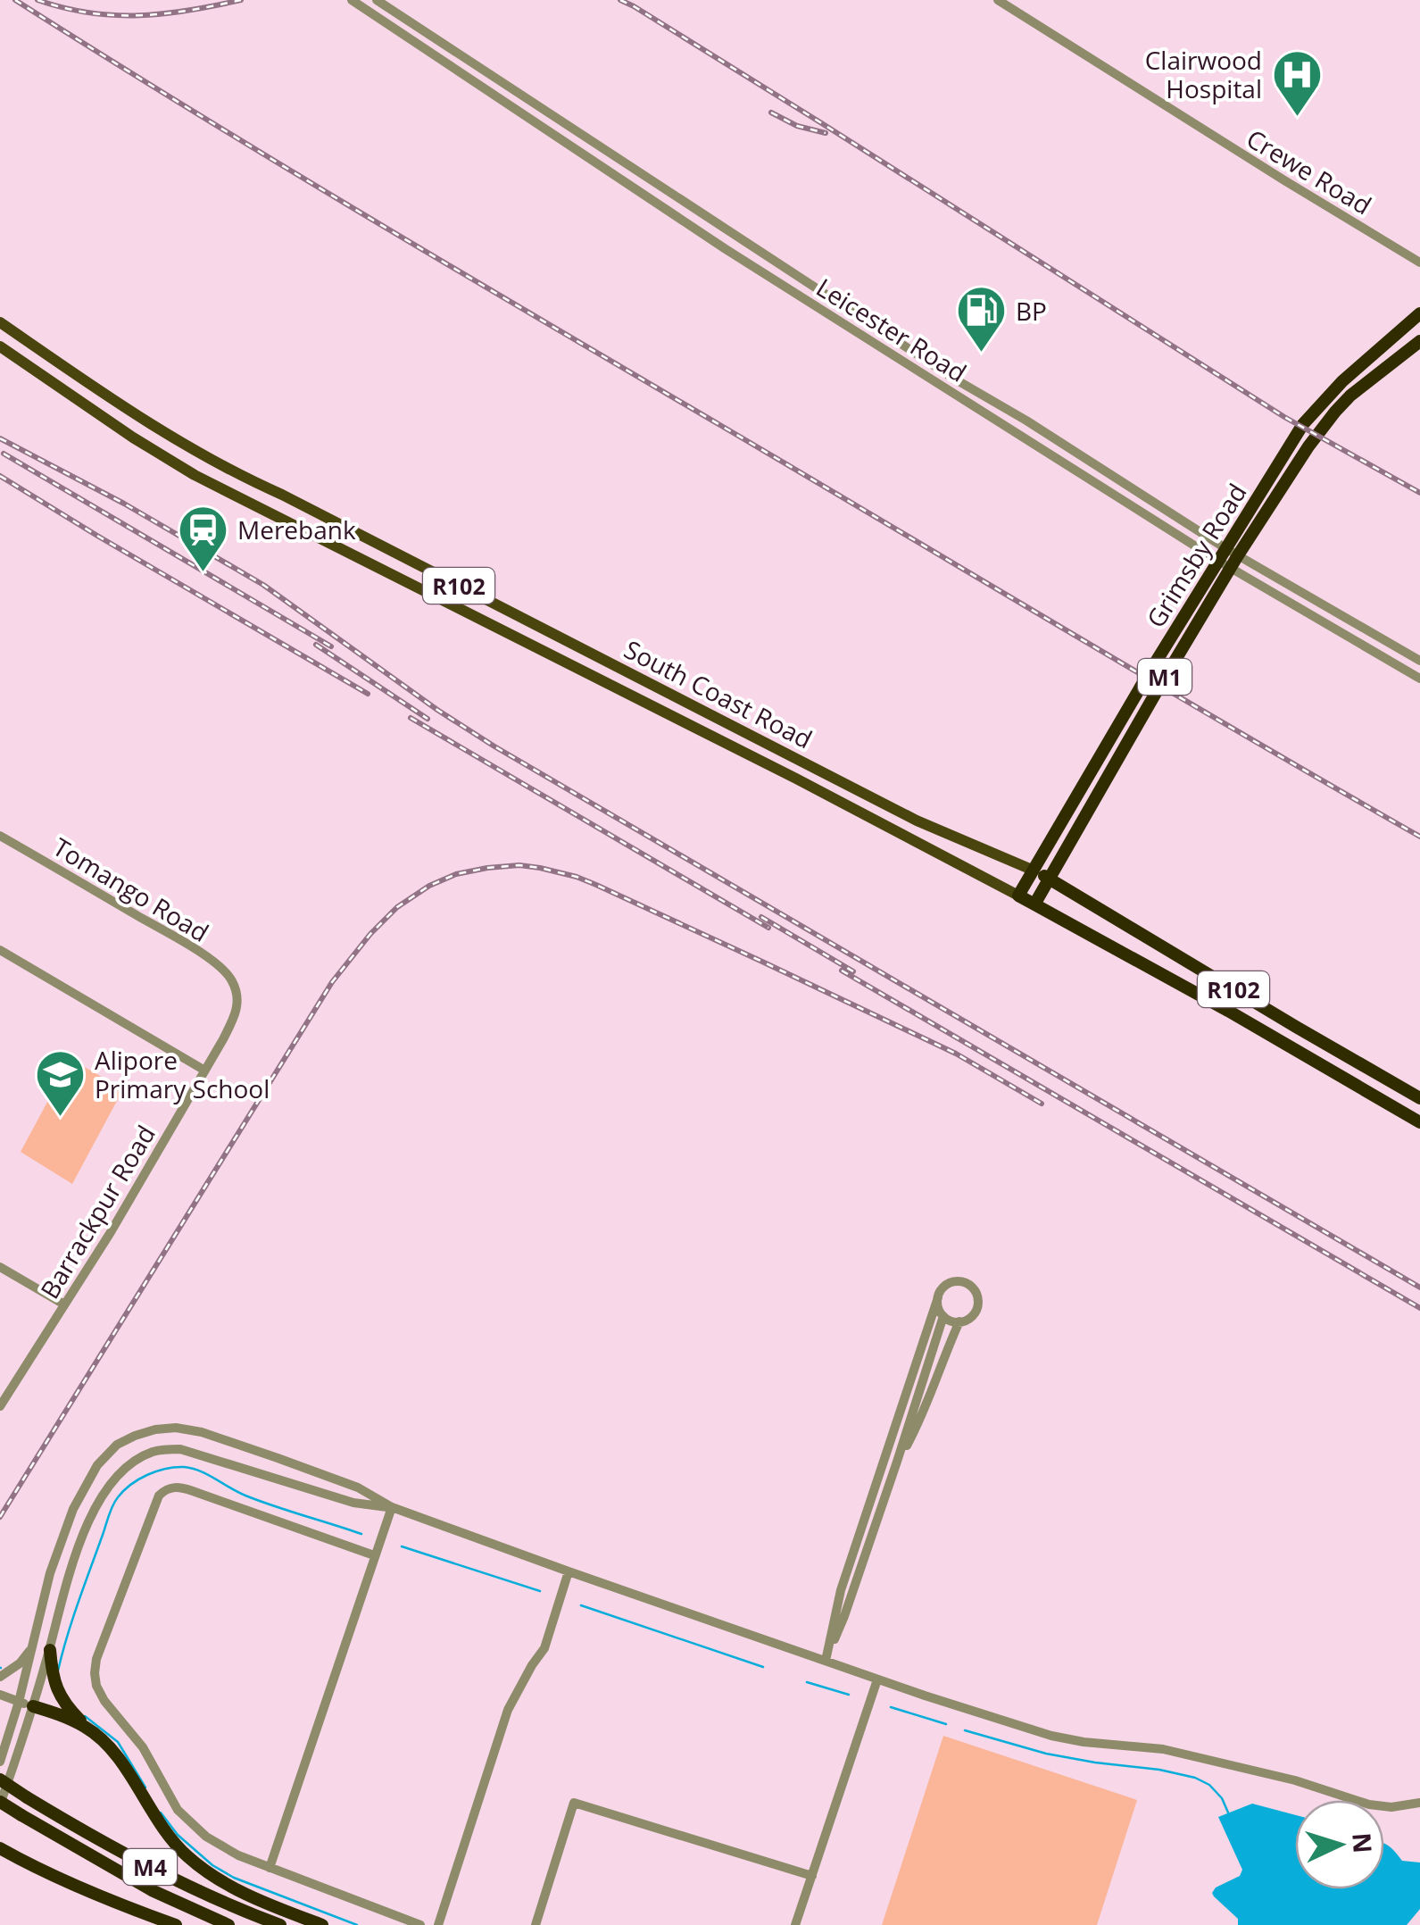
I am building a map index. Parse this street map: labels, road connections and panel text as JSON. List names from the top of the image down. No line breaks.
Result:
{"streets":{"highway":["Grimsby Road","R102","M1","South Coast Road","M4"],"street":["Crewe Road","Leicester Road","Tomango Road","Barrackpur Road"]},"crossings":[["Leicester Road","Grimsby Road"],["Grimsby Road","South Coast Road"],["Tomango Road","Barrackpur Road"]],"places":{"hospital":["Clairwood Hospital"],"fuel station":["BP"],"station":["Merebank"],"school or university":["Alipore Primary School"]},"north":"right"}
